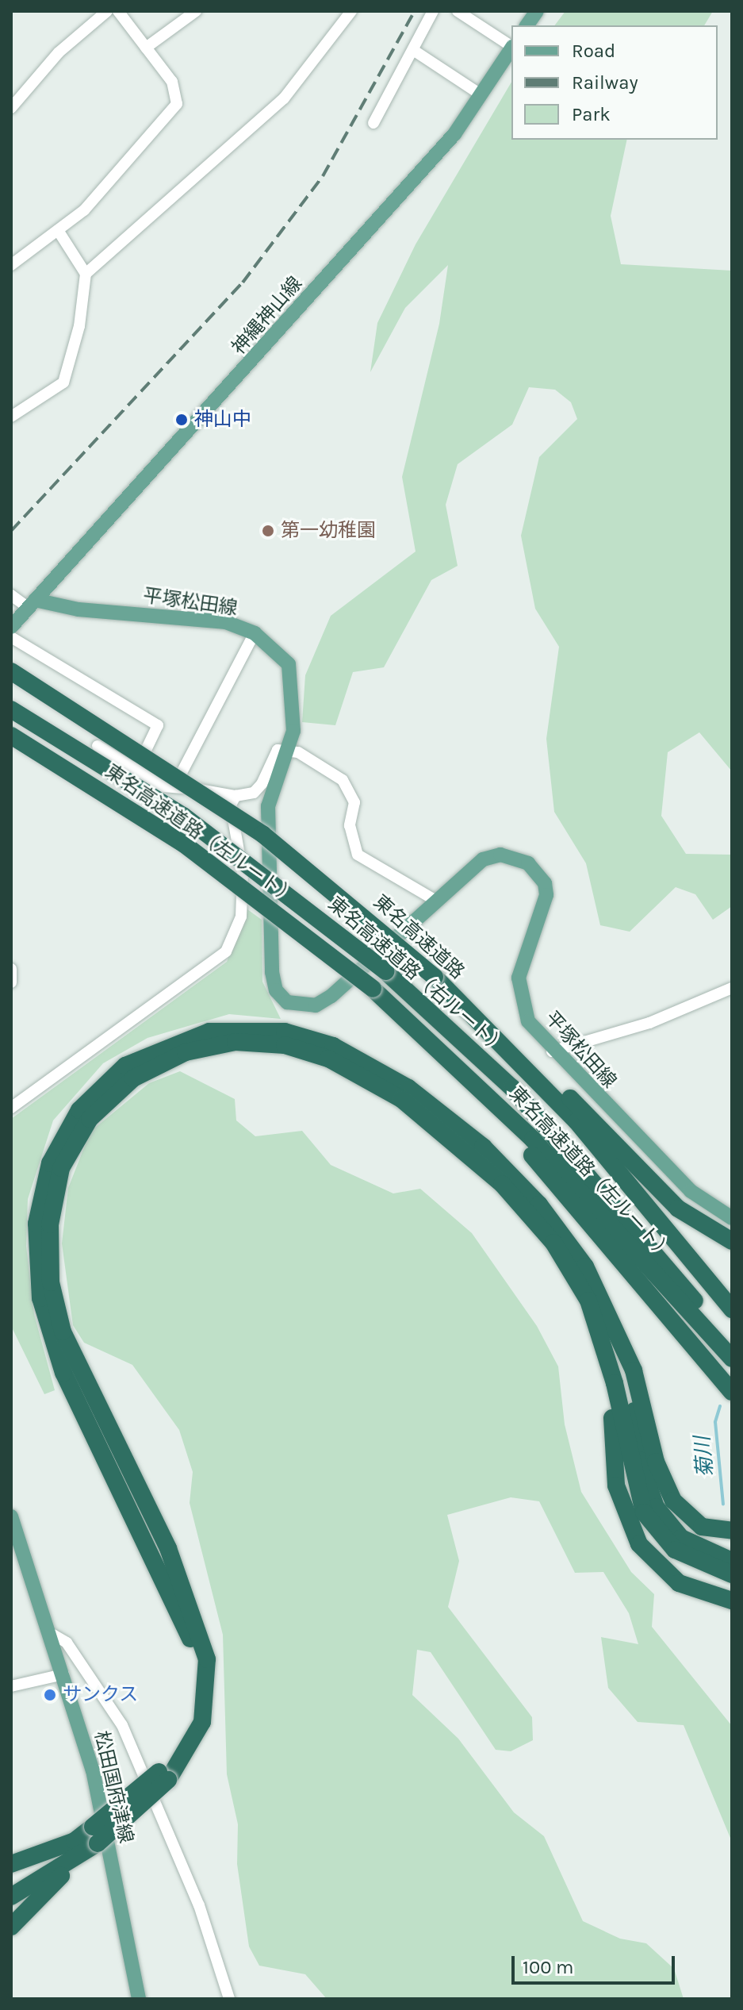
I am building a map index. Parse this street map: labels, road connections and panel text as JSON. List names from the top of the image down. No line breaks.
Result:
{"streets":{"highway":["東名高速道路（左ルート）","東名高速道路","東名高速道路（右ルート）"],"main road":["神縄神山線","平塚松田線","松田国府津線"]},"crossings":[["神縄神山線","平塚松田線"]],"water":["菊川"],"places":["神山中","第一幼稚園","サンクス"],"legend":["Road","Railway","Park"],"scale_bar":"100 m"}
